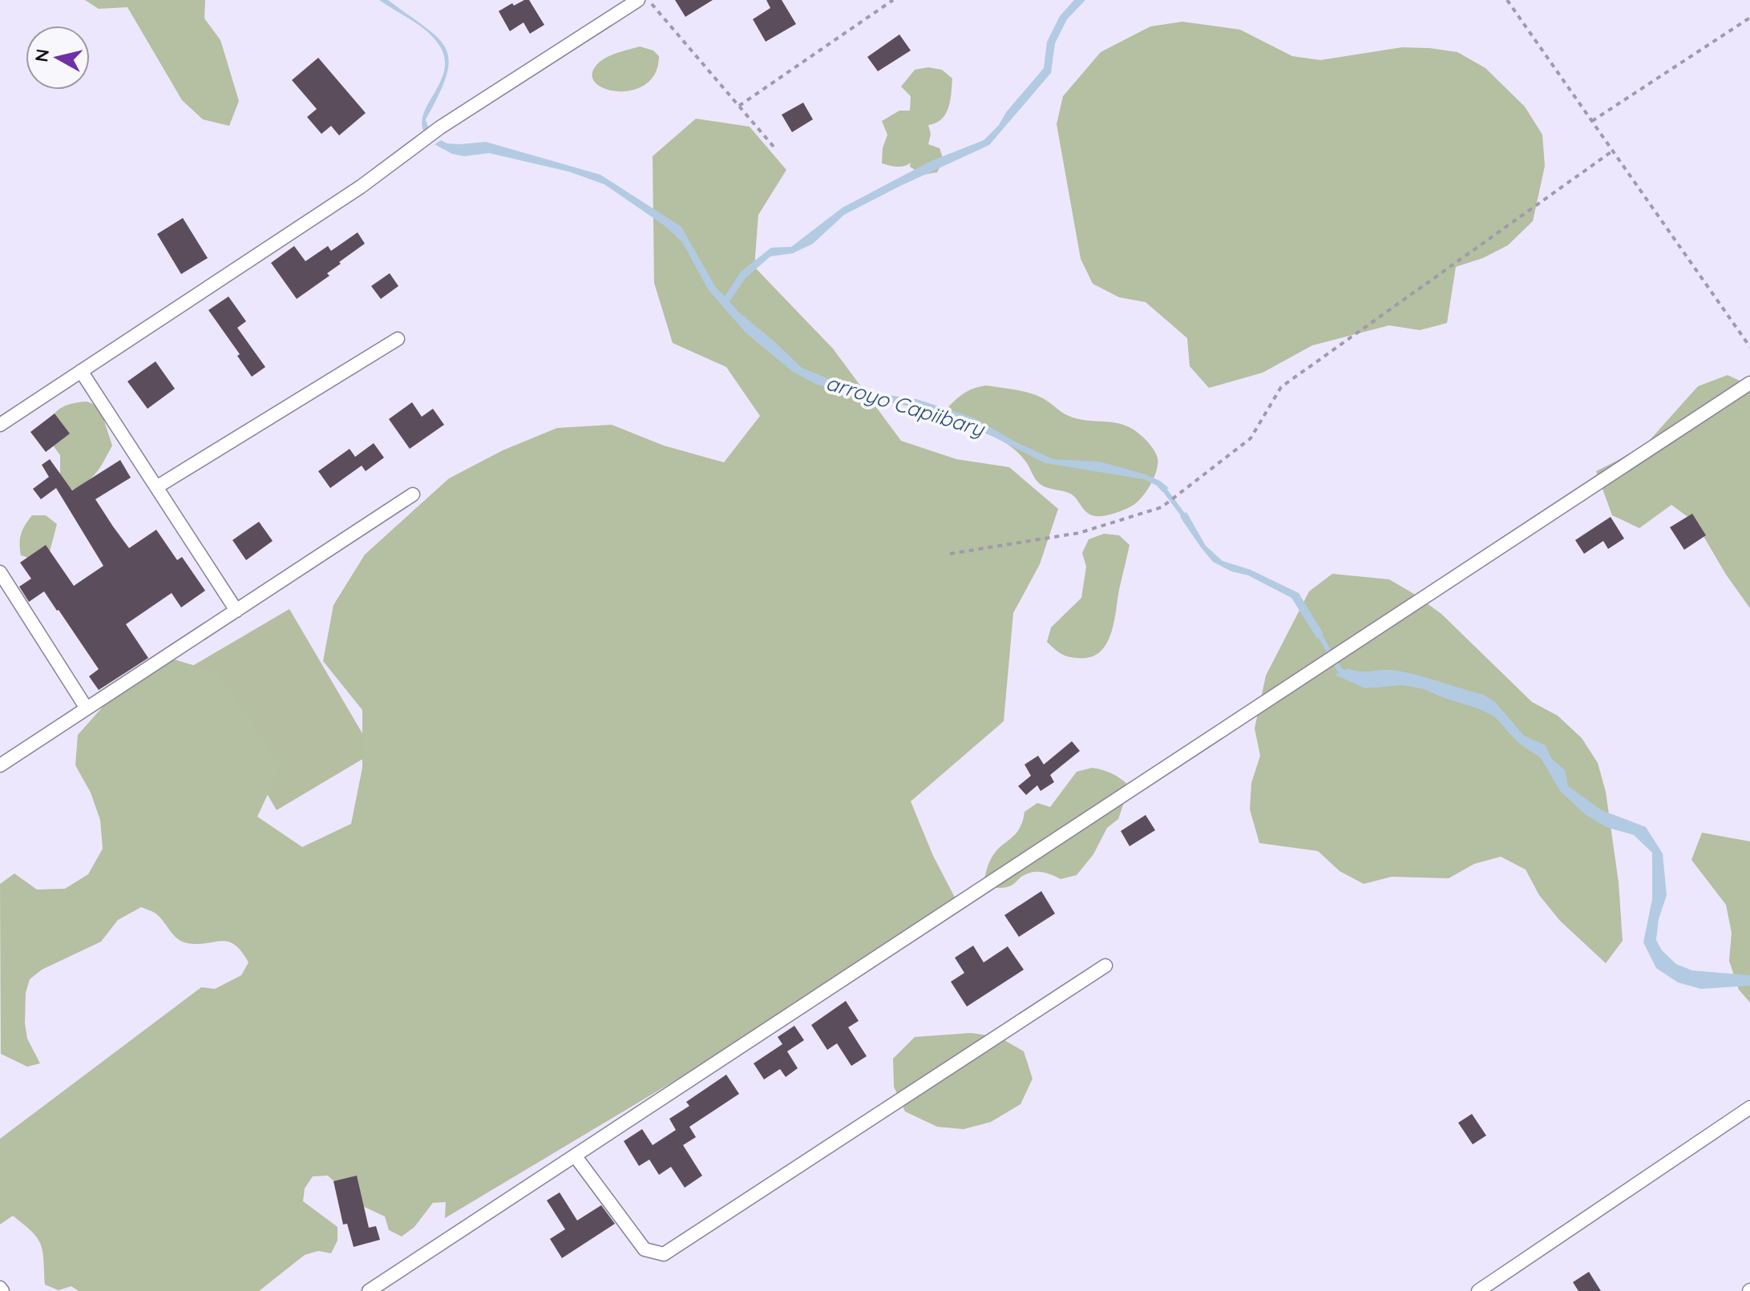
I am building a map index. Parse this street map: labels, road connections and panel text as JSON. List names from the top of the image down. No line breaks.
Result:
{"water":["arroyo Capiibary"],"north":"left"}
